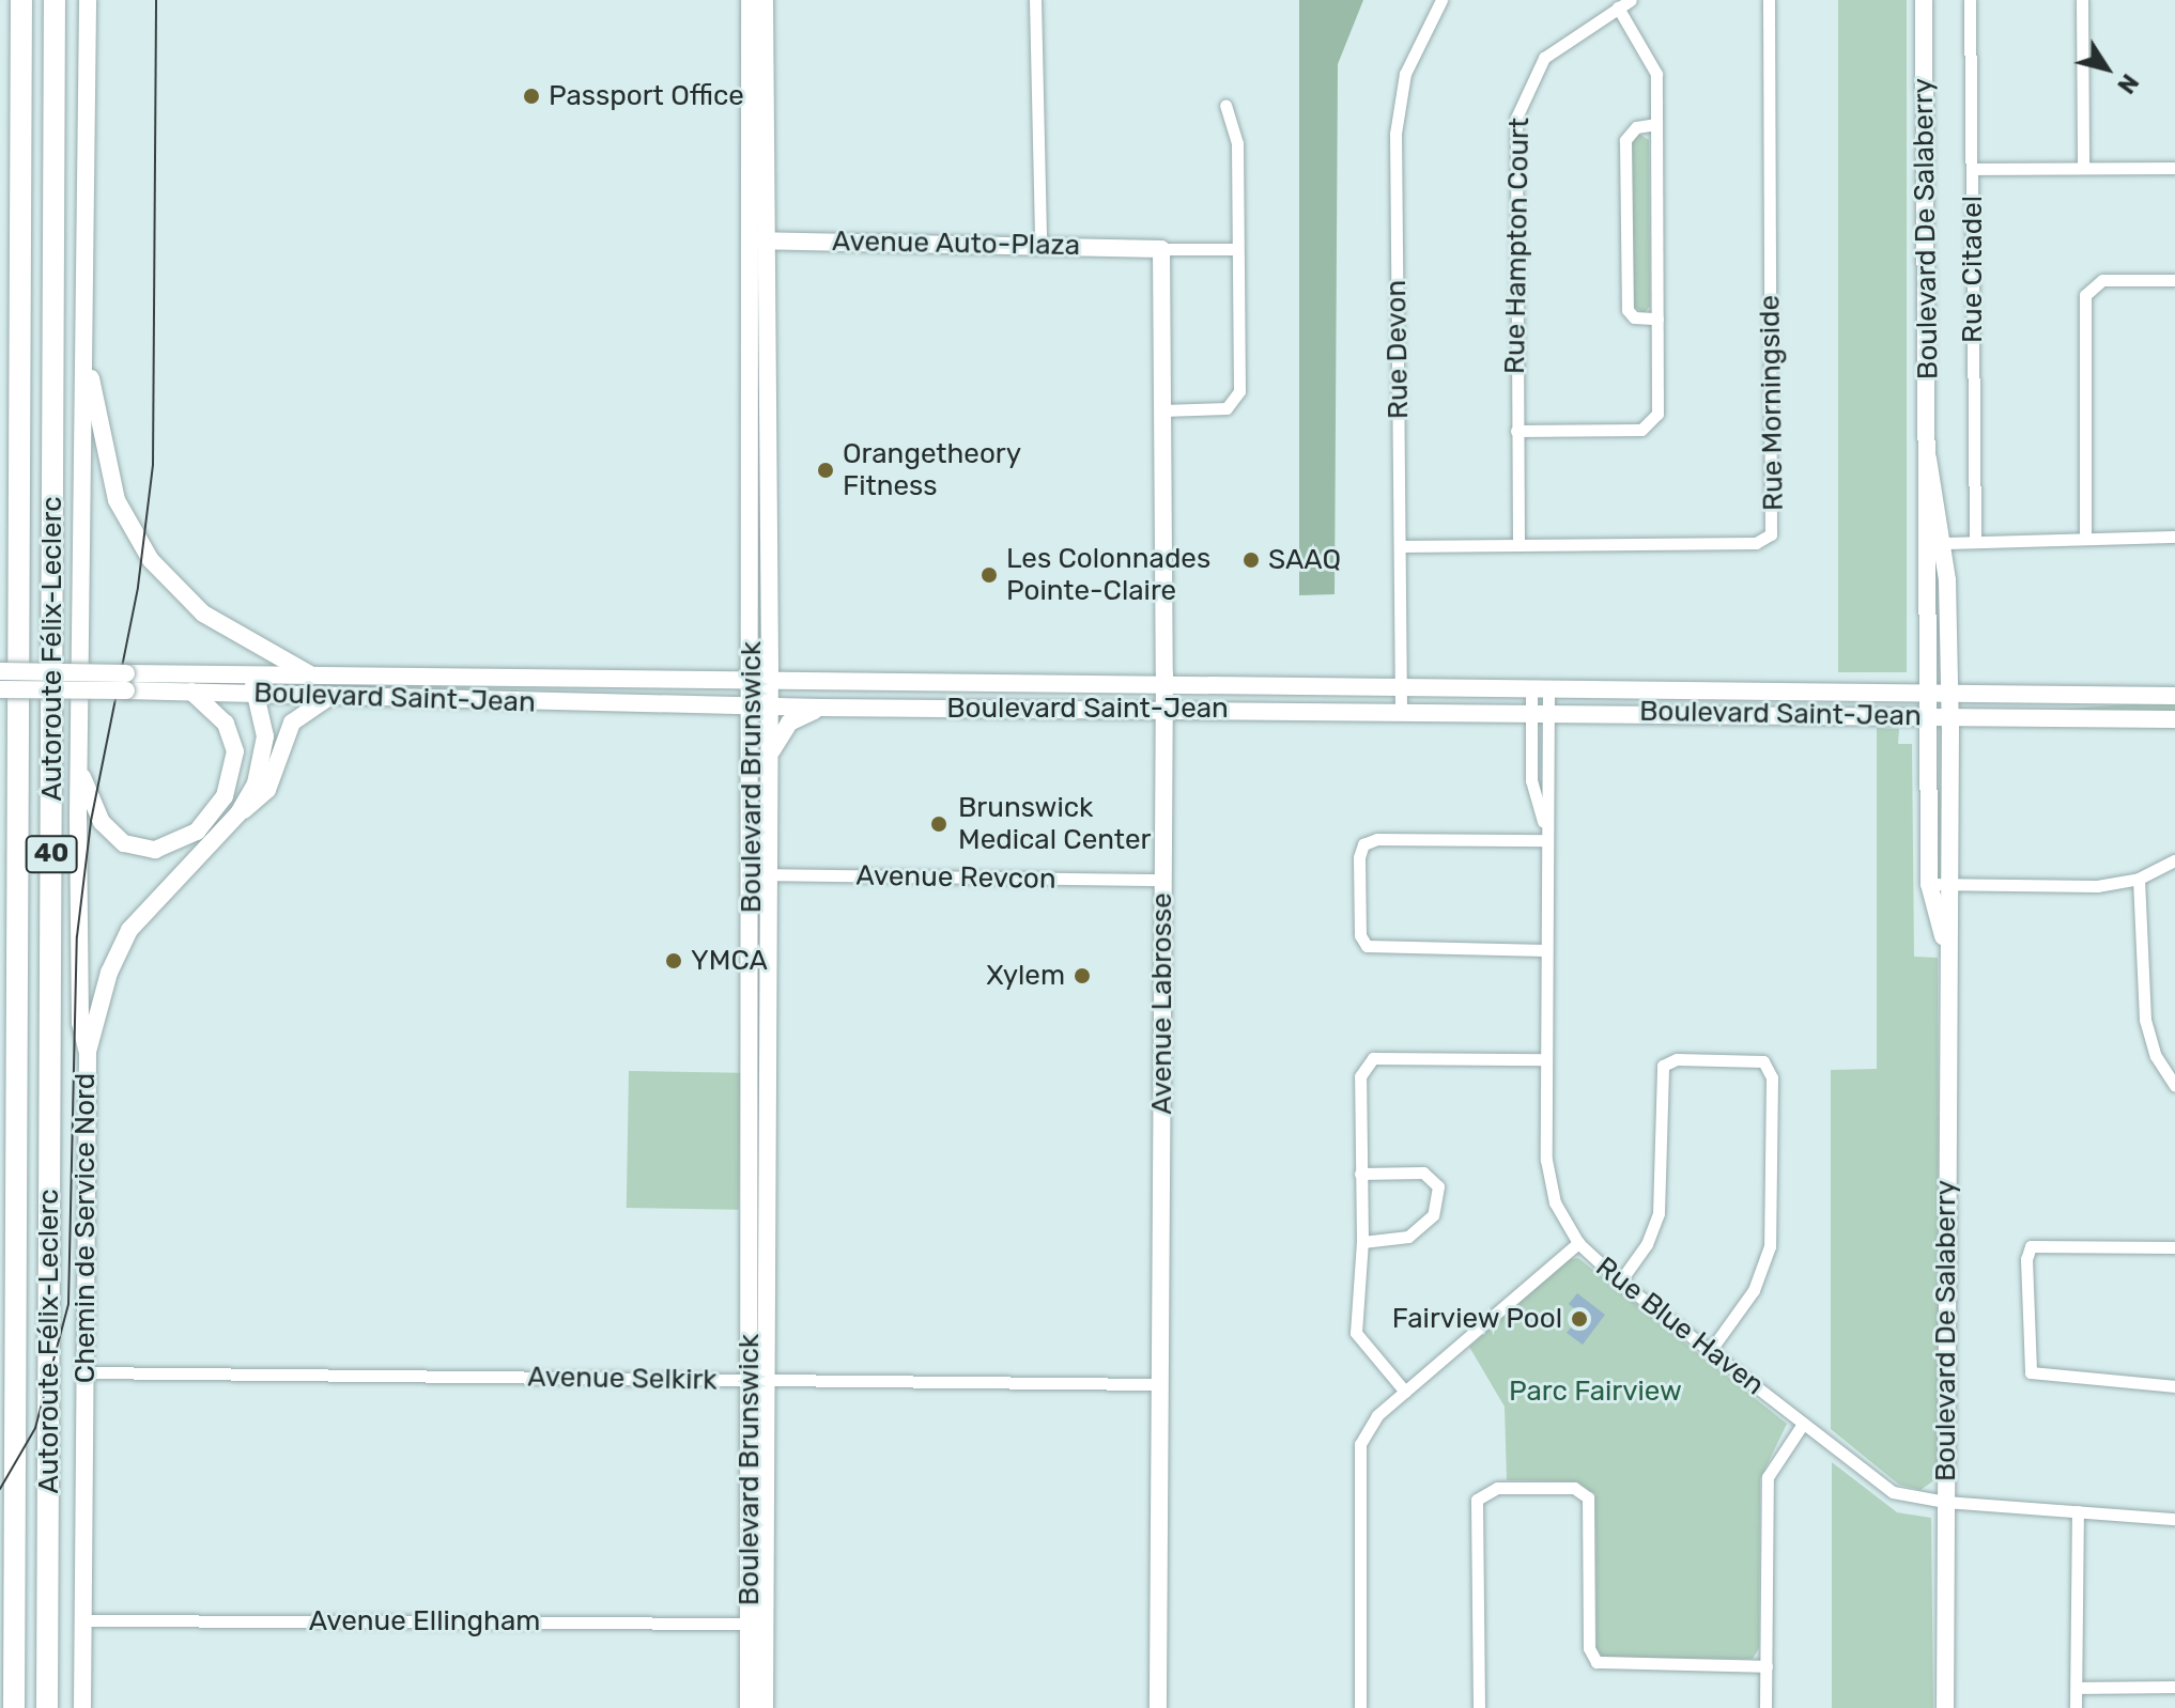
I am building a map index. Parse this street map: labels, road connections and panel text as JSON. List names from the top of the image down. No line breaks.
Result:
{"streets":{"highway":["Autoroute Félix-Leclerc","40"],"main road":["Boulevard De Salaberry","Avenue Auto-Plaza","Boulevard Saint-Jean","Boulevard Brunswick","Avenue Labrosse","Chemin de Service Nord"],"street":["Rue Hampton Court","Rue Citadel","Rue Devon","Rue Morningside","Avenue Revcon","Rue Blue Haven","Avenue Selkirk","Avenue Ellingham"]},"crossings":[["Boulevard De Salaberry","Boulevard Saint-Jean"],["Boulevard De Salaberry","Rue Blue Haven"],["Avenue Auto-Plaza","Boulevard Brunswick"],["Avenue Auto-Plaza","Avenue Labrosse"],["Rue Hampton Court","Rue Morningside"],["Rue Devon","Rue Morningside"],["Rue Devon","Boulevard Saint-Jean"],["Boulevard Saint-Jean","Boulevard Brunswick"],["Boulevard Saint-Jean","Avenue Labrosse"],["Boulevard Saint-Jean","Rue Blue Haven"],["Boulevard Brunswick","Avenue Revcon"],["Boulevard Brunswick","Avenue Selkirk"],["Boulevard Brunswick","Avenue Ellingham"],["Avenue Revcon","Avenue Labrosse"],["Avenue Labrosse","Avenue Selkirk"],["Chemin de Service Nord","Avenue Selkirk"],["Chemin de Service Nord","Avenue Ellingham"]],"parks":["Parc Fairview"],"places":["Passport Office","Orangetheory Fitness","SAAQ","Les Colonnades Pointe-Claire","Brunswick Medical Center","YMCA","Xylem","Fairview Pool"],"north":"bottom right"}
